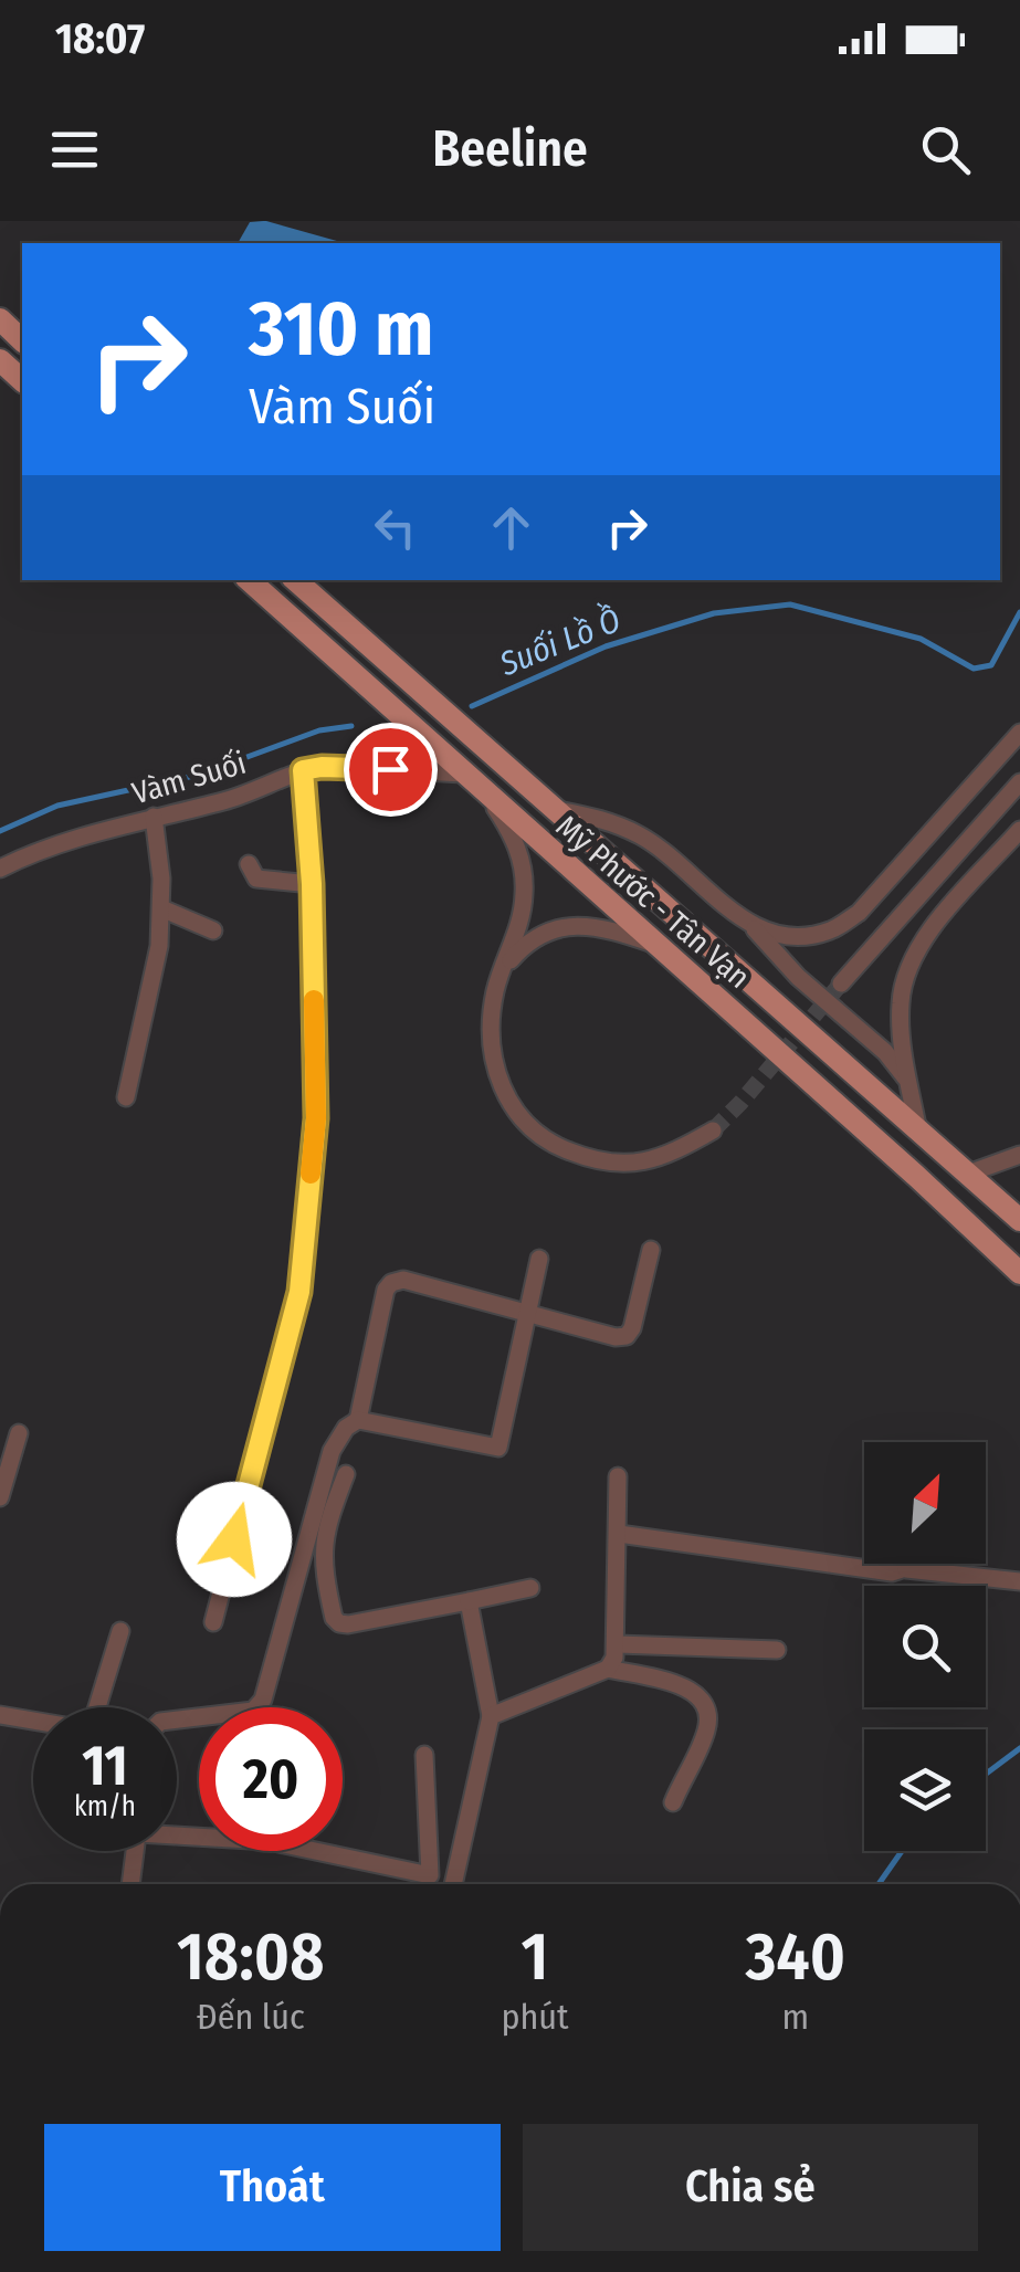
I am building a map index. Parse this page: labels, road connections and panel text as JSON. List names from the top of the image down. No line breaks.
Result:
{"streets":{"main road":["Mỹ Phước - Tân Vạn"],"street":["Vàm Suối"]},"crossings":[["Vàm Suối","Mỹ Phước - Tân Vạn"]],"water":["Suối Lồ Ồ"],"north":"top right","page":{"status":"18:07","header":"Beeline","turn":["310 m","Vàm Suối"],"speed":"11 km/h","limit":"20","eta":["18:08","Đến lúc","1","phút","340","m"],"buttons":["Thoát","Chia sẻ"]}}
